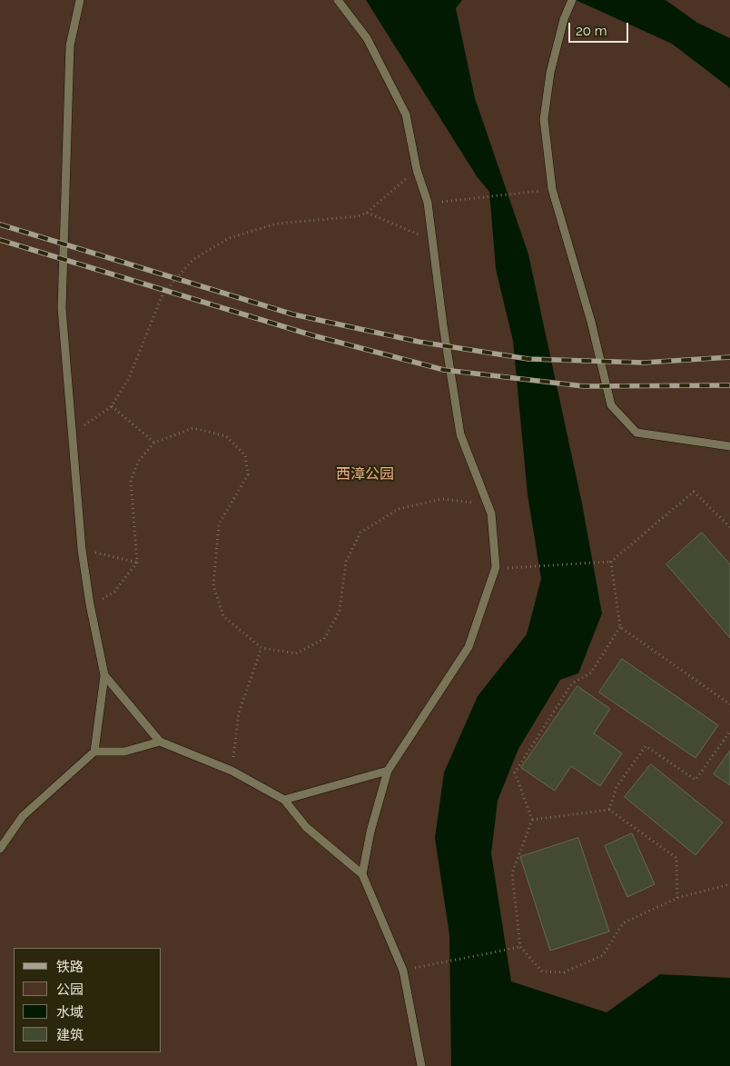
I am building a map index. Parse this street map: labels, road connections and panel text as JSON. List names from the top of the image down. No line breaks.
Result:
{"parks":["西漳公园"],"legend":["铁路","公园","水域","建筑"],"scale_bar":"20 m"}
